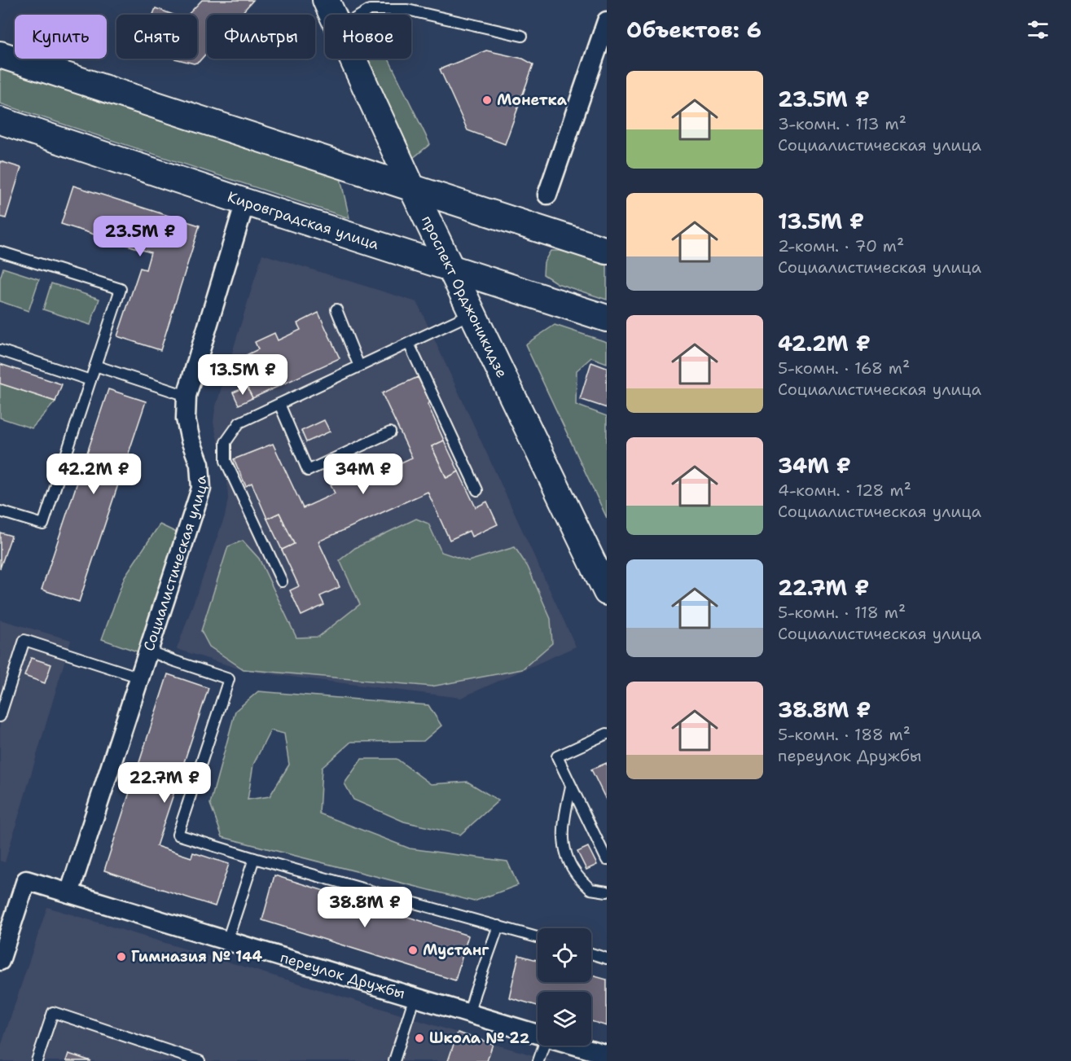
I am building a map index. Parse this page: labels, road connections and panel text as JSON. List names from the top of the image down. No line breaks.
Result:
{"streets":{"main road":["Кировградская улица","проспект Орджоникидзе"],"street":["Социалистическая улица","переулок Дружбы"]},"crossings":[["Кировградская улица","проспект Орджоникидзе"],["Кировградская улица","Социалистическая улица"],["Социалистическая улица","переулок Дружбы"]],"places":["Монетка","Мустанг","Гимназия № 144","Школа № 22"],"page":{"heading":"Объектов: 6","chip":["Купить","Снять","Фильтры","Новое"],"list":[{"name":"23.5M ₽","note":"3-комн. · 113 m² · Социалистическая улица"},{"name":"13.5M ₽","note":"2-комн. · 70 m² · Социалистическая улица"},{"name":"42.2M ₽","note":"5-комн. · 168 m² · Социалистическая улица"},{"name":"34M ₽","note":"4-комн. · 128 m² · Социалистическая улица"},{"name":"22.7M ₽","note":"5-комн. · 118 m² · Социалистическая улица"},{"name":"38.8M ₽","note":"5-комн. · 188 m² · переулок Дружбы"}],"price":["23.5M ₽","13.5M ₽","42.2M ₽","34M ₽","22.7M ₽","38.8M ₽"]}}
